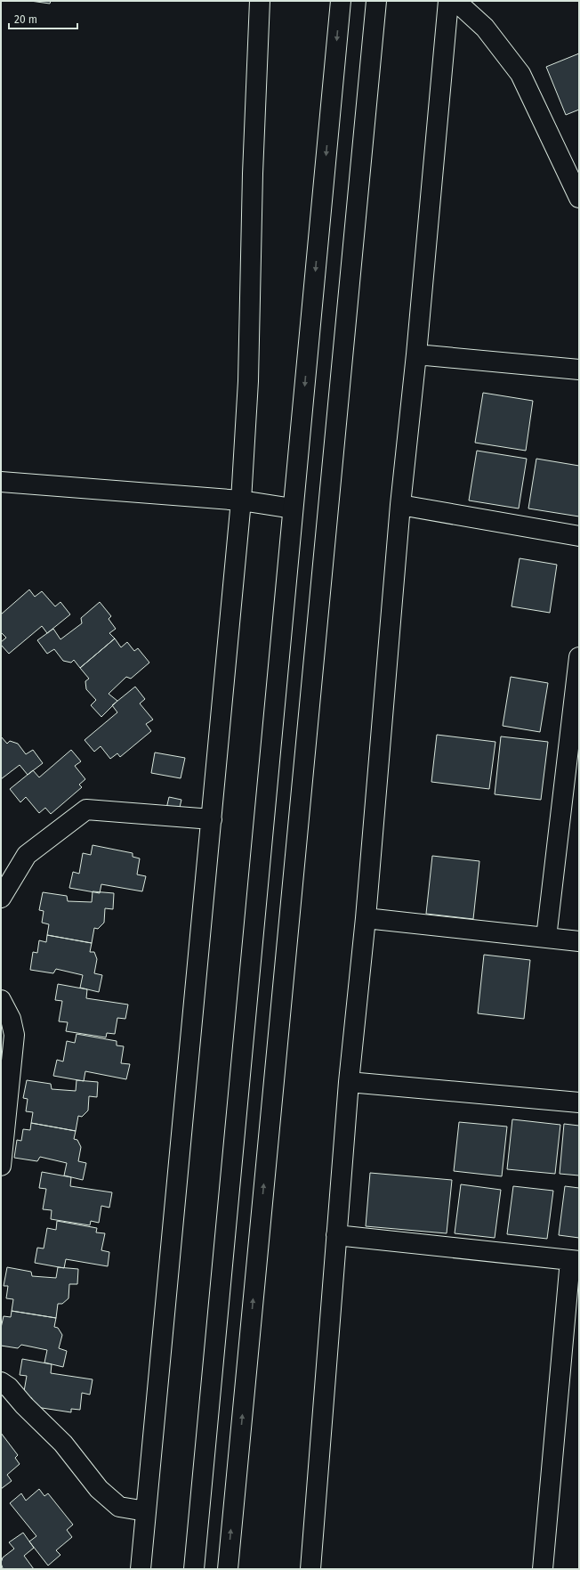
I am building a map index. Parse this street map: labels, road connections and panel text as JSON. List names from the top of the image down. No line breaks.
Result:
{"scale_bar":"20 m"}
